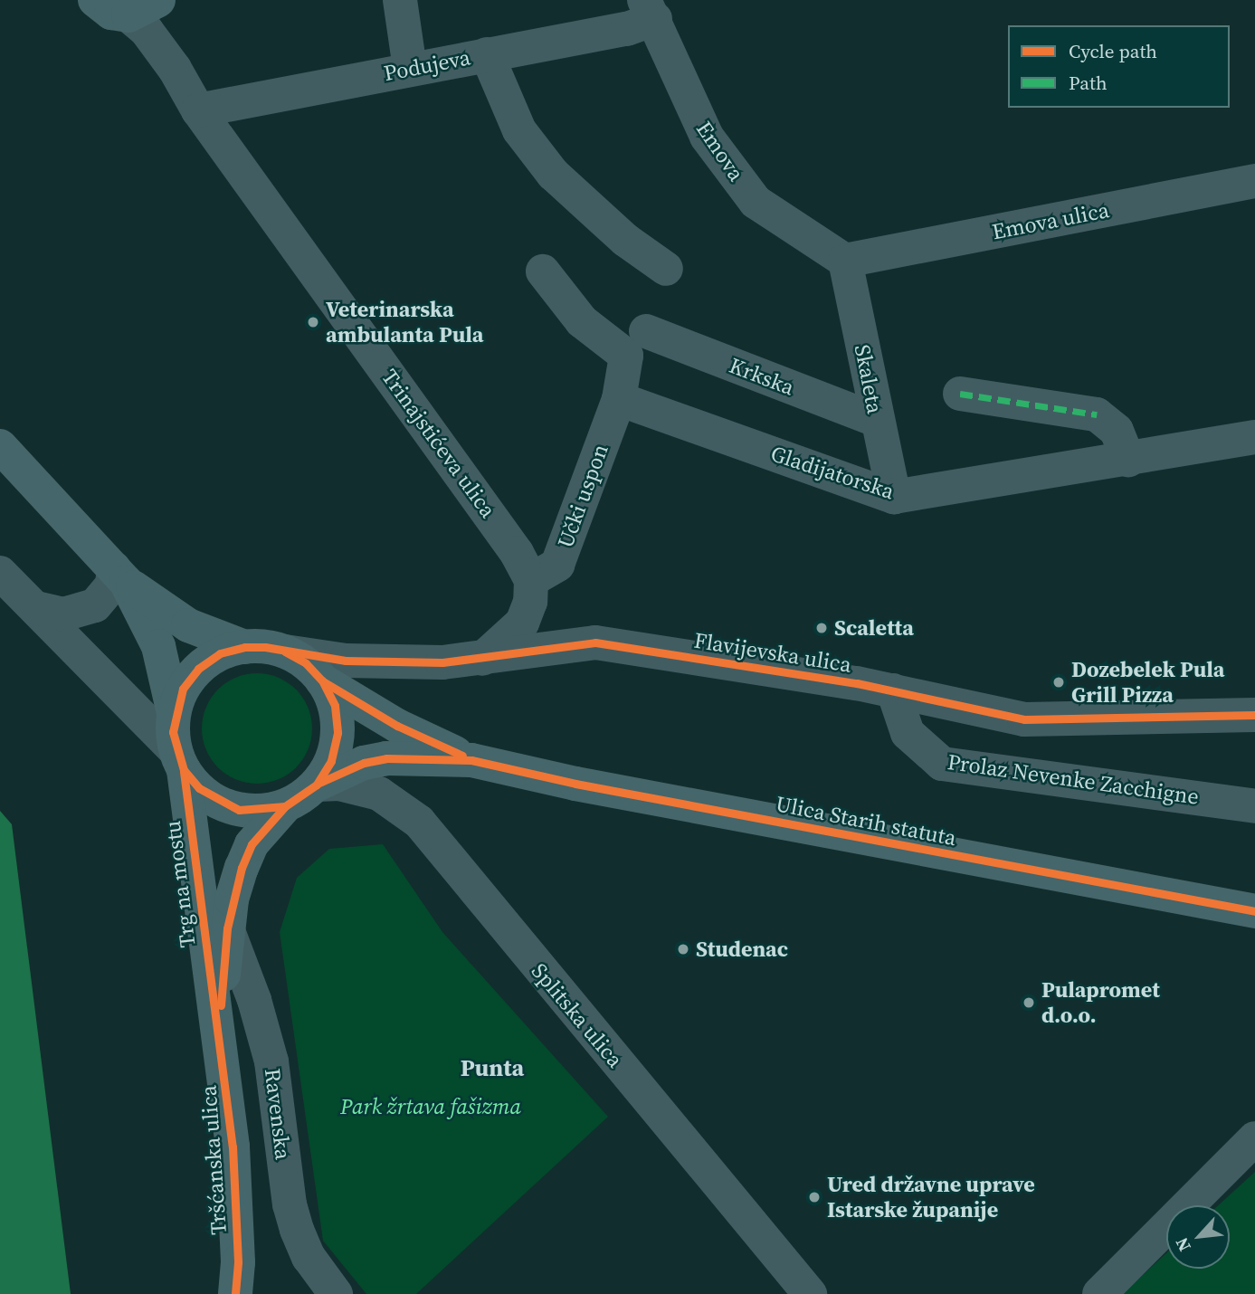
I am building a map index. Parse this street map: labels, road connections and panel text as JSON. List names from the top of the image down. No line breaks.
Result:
{"streets":{"main road":["Ulica Starih statuta","Trg na mostu","Tršćanska ulica"],"street":["Podujeva","Emova","Emova ulica","Krkska","Skaleta","Trinajstićeva ulica","Gladijatorska","Učki uspon","Flavijevska ulica","Prolaz Nevenke Zacchigne","Splitska ulica","Ravenska"]},"crossings":[["Podujeva","Emova"],["Podujeva","Trinajstićeva ulica"],["Emova","Emova ulica"],["Emova","Skaleta"],["Emova ulica","Skaleta"],["Krkska","Skaleta"],["Skaleta","Gladijatorska"],["Trinajstićeva ulica","Učki uspon"],["Gladijatorska","Učki uspon"],["Flavijevska ulica","Prolaz Nevenke Zacchigne"],["Flavijevska ulica","Trg na mostu"],["Flavijevska ulica","Splitska ulica"],["Ulica Starih statuta","Trg na mostu"],["Trg na mostu","Splitska ulica"],["Trg na mostu","Ravenska"],["Trg na mostu","Tršćanska ulica"]],"districts":["Punta"],"parks":["Park žrtava fašizma"],"places":["Veterinarska ambulanta Pula","Scaletta","Dozebelek Pula Grill Pizza","Studenac","Pulapromet d.o.o.","Ured državne uprave Istarske županije"],"legend":["Cycle path","Path"],"north":"bottom left"}
